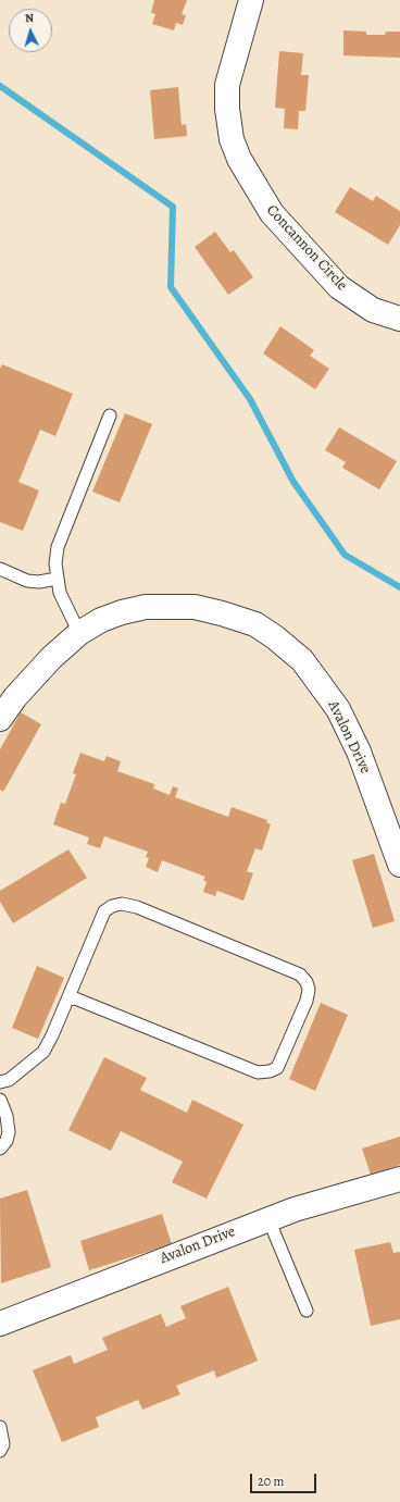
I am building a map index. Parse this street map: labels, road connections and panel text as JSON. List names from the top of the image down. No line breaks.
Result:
{"streets":{"street":["Concannon Circle","Avalon Drive"]},"scale_bar":"20 m","north":"top"}
